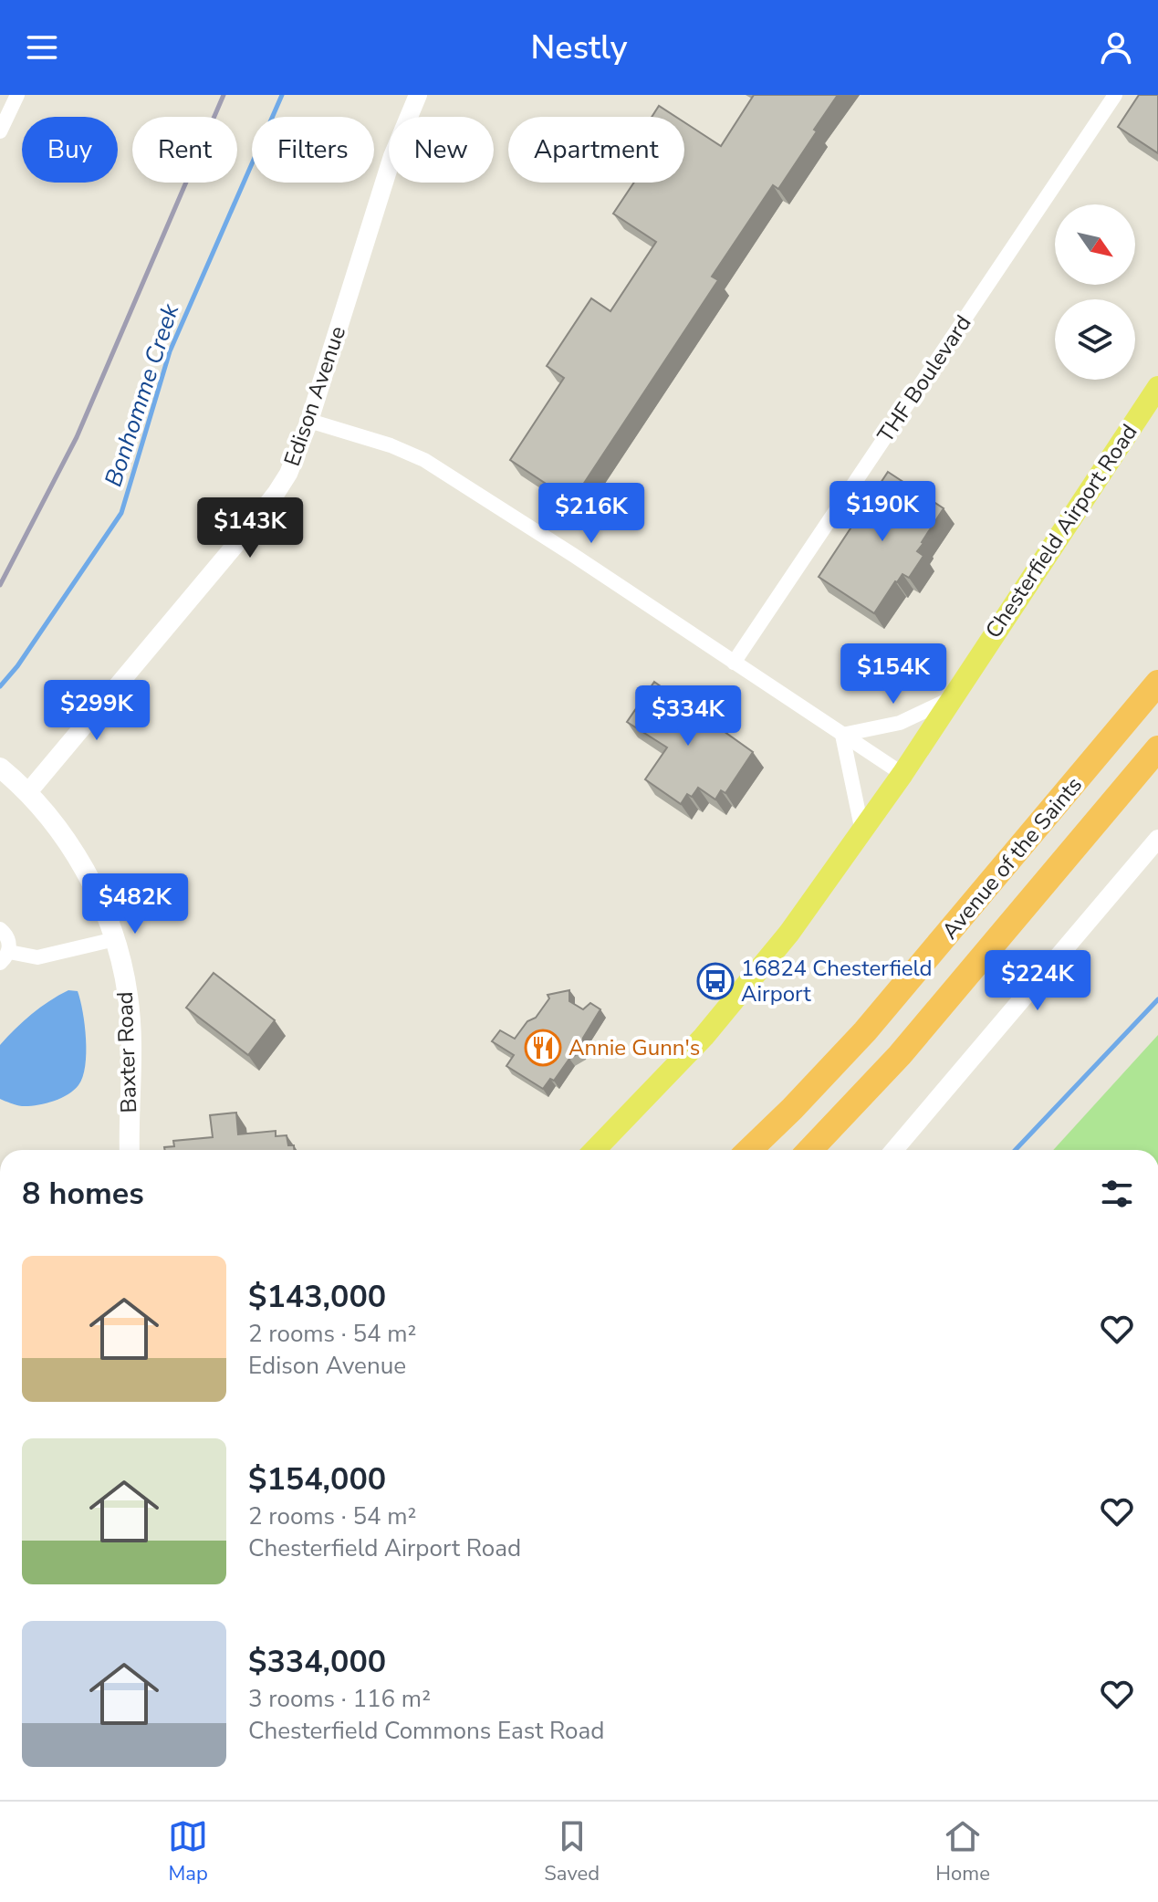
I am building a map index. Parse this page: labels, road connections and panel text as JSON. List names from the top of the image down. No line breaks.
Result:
{"streets":{"highway":["Avenue of the Saints"],"main road":["Chesterfield Airport Road","Baxter Road"],"street":["THF Boulevard","Edison Avenue"]},"crossings":[["Edison Avenue","Baxter Road"]],"water":["Bonhomme Creek"],"places":{"bus stop":["16824 Chesterfield Airport"],"restaurant":["Annie Gunn's"]},"north":"bottom right","page":{"header":"Nestly","chip":["Buy","Rent","Filters","New","Apartment"],"price":["$190K","$216K","$143K","$154K","$299K","$334K","$482K","$224K"],"heading":"8 homes","list":[{"name":"$143,000","note":"2 rooms · 54 m² · Edison Avenue"},{"name":"$154,000","note":"2 rooms · 54 m² · Chesterfield Airport Road"},{"name":"$334,000","note":"3 rooms · 116 m² · Chesterfield Commons East Road"}],"tabs":["Map","Saved","Home"]}}
